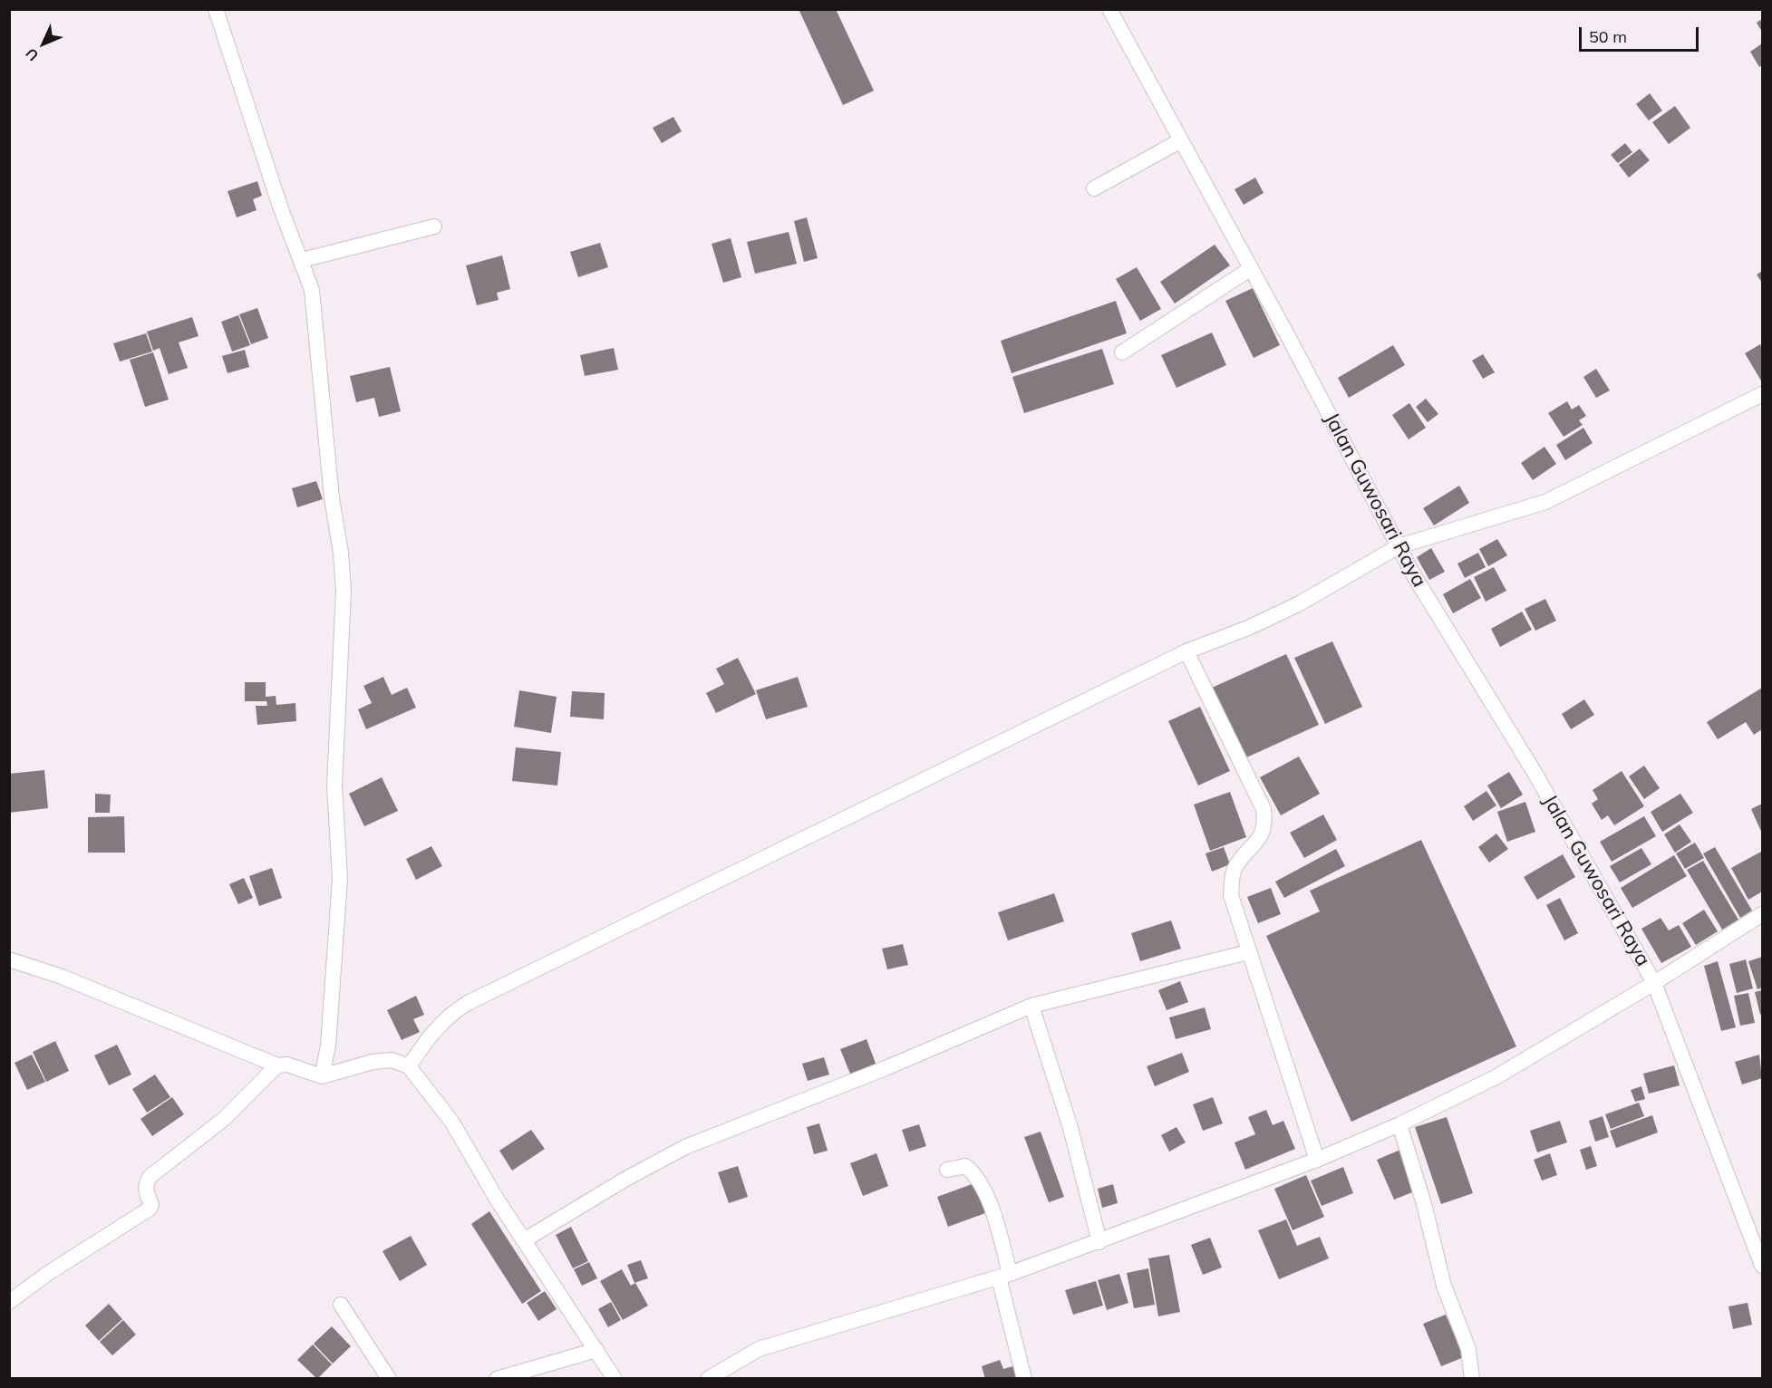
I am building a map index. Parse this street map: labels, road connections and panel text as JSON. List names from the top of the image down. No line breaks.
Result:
{"streets":{"street":["Jalan Guwosari Raya"]},"scale_bar":"50 m","north":"bottom left"}
